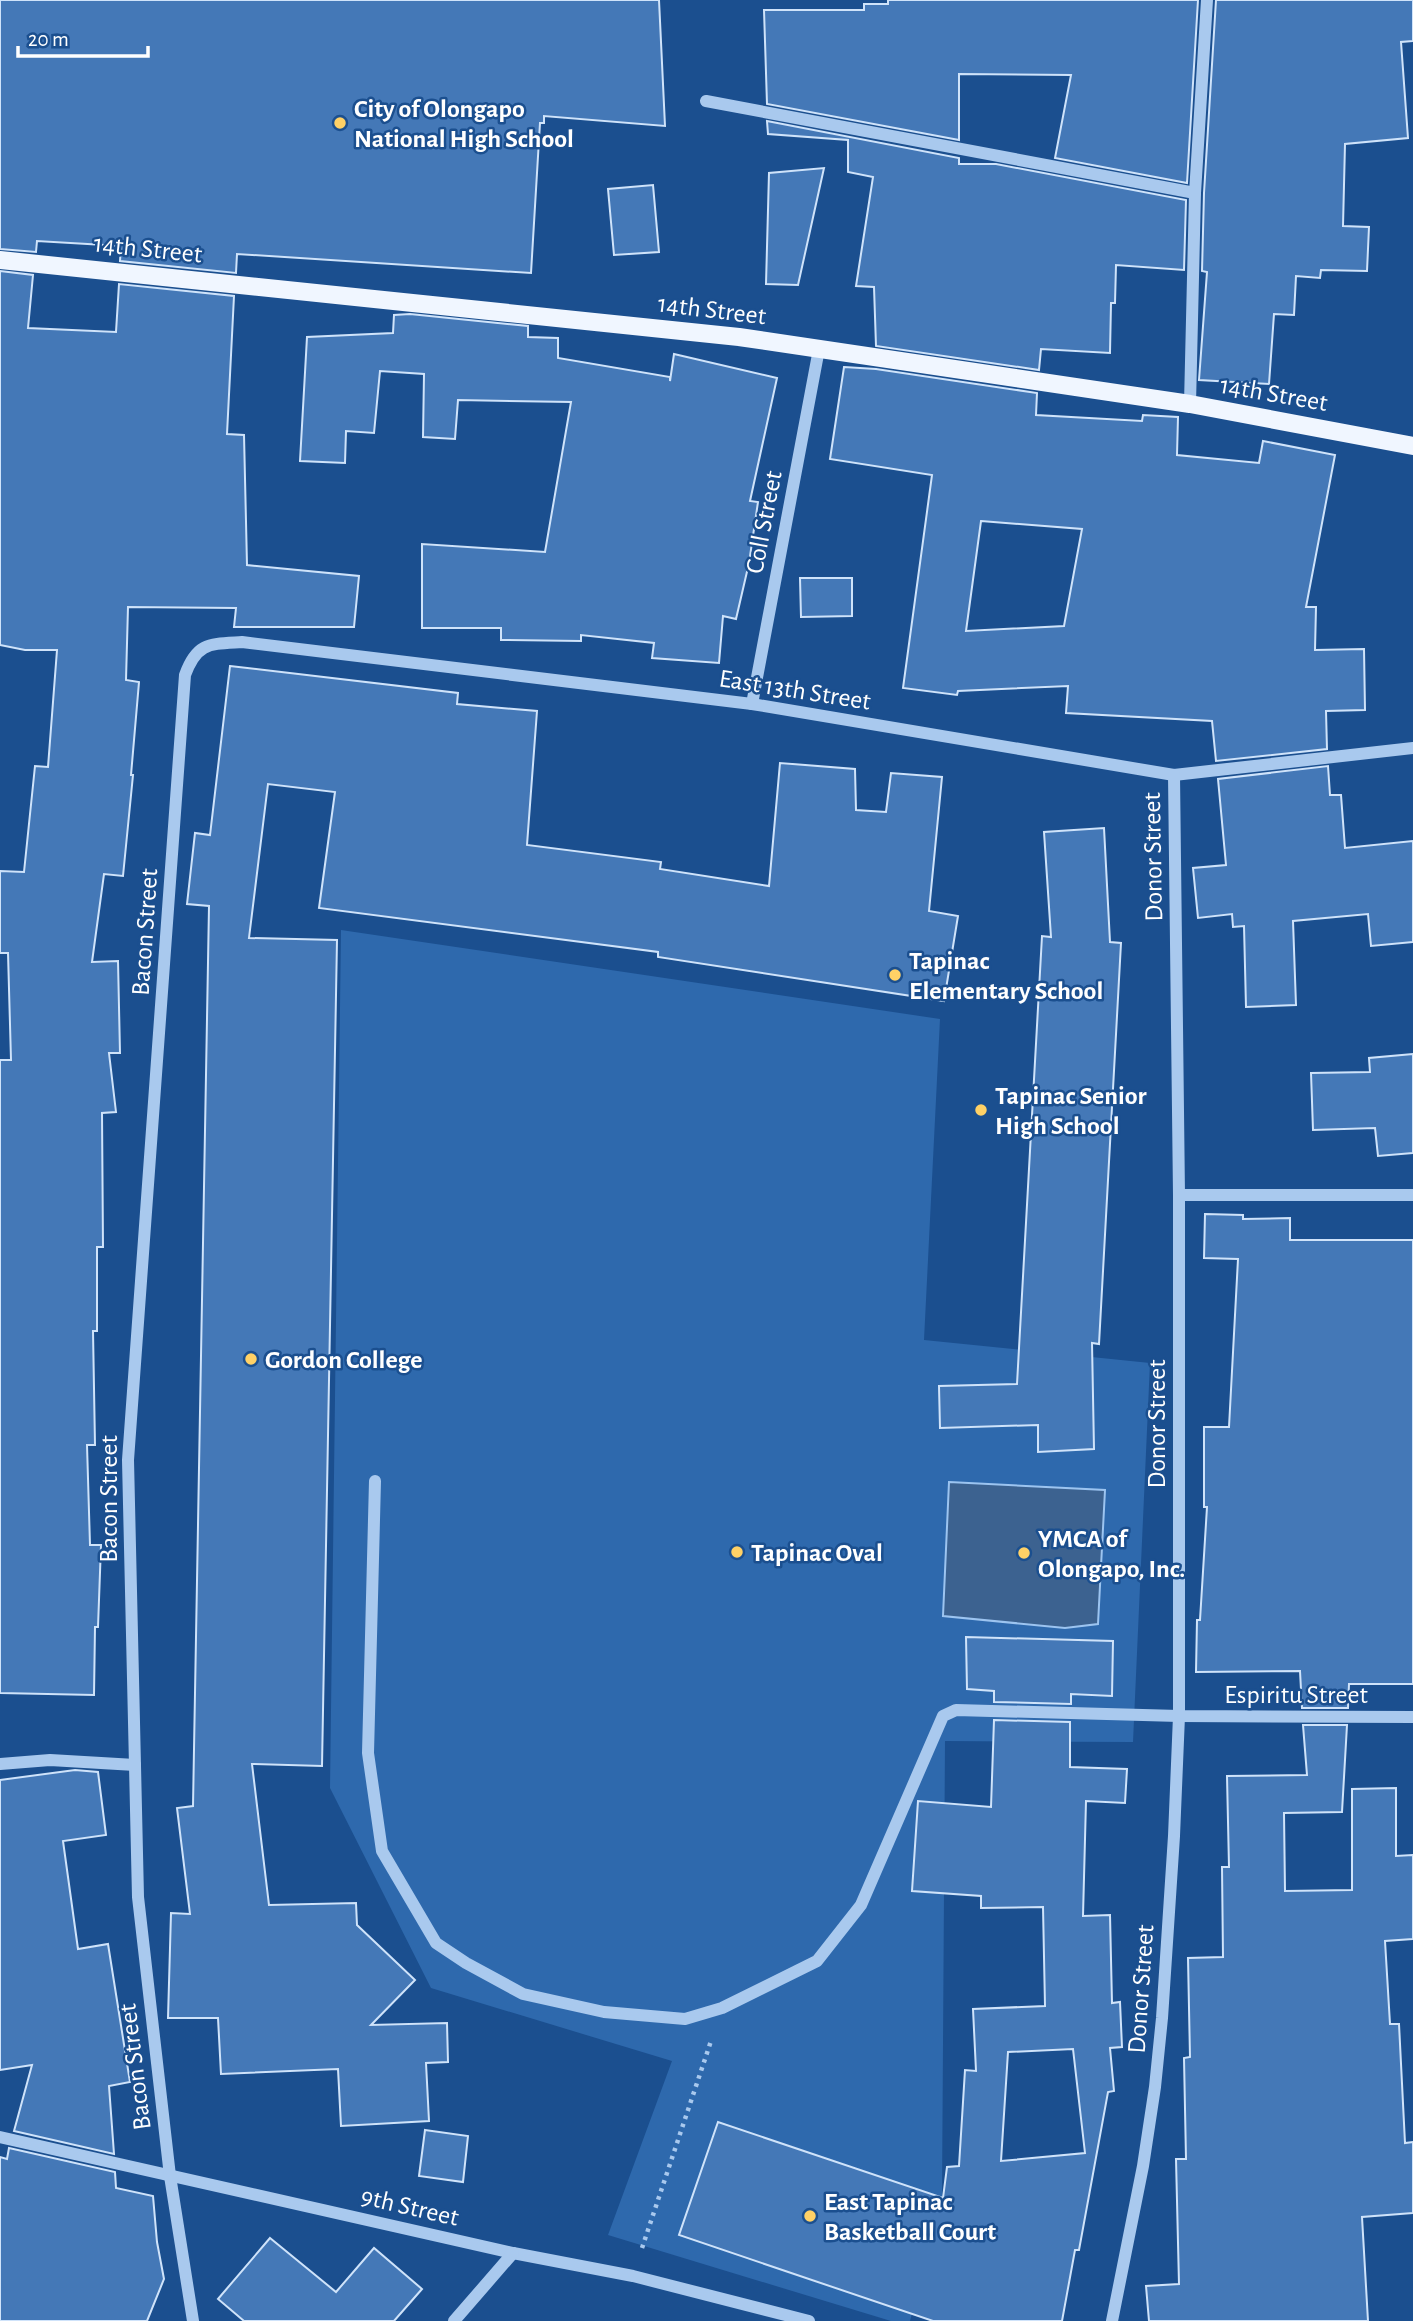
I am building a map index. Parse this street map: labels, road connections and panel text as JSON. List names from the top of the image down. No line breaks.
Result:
{"streets":{"main road":["14th Street"],"street":["Coll Street","East 13th Street","Donor Street","Bacon Street","Espiritu Street","9th Street"]},"crossings":[["14th Street","Coll Street"],["Coll Street","East 13th Street"],["East 13th Street","Donor Street"],["East 13th Street","Bacon Street"],["Donor Street","Espiritu Street"],["Bacon Street","9th Street"]],"places":["City of Olongapo National High School","Tapinac Elementary School","Tapinac Senior High School","Gordon College","Tapinac Oval","YMCA of Olongapo, Inc.","East Tapinac Basketball Court"],"scale_bar":"20 m"}
